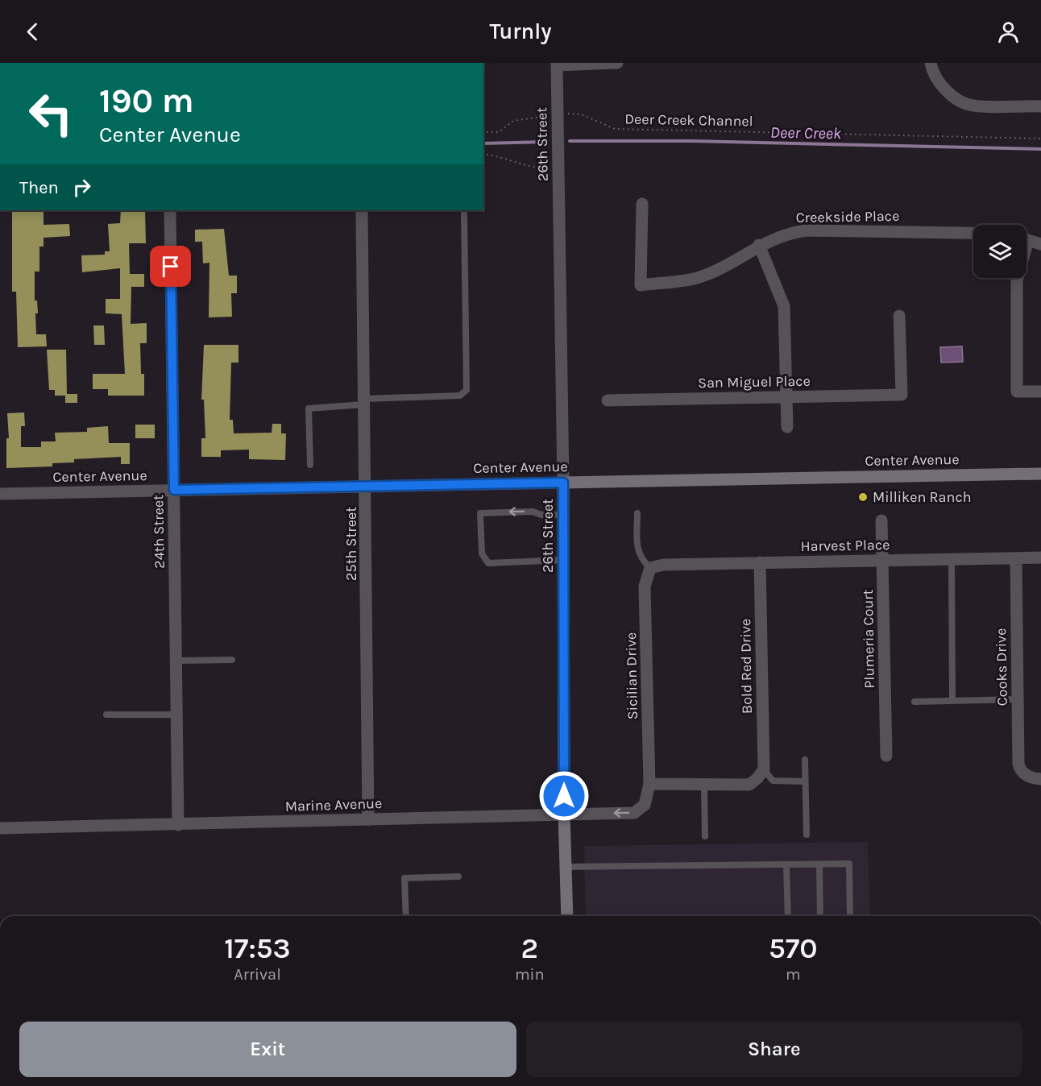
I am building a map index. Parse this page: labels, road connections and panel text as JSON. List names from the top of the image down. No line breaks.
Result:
{"streets":{"street":["26th Street","Creekside Place","San Miguel Place","Center Avenue","24th Street","25th Street","Harvest Place","Plumeria Court","Bold Red Drive","Cooks Drive","Sicilian Drive","Marine Avenue"],"path":["Deer Creek Channel"]},"crossings":[["26th Street","Center Avenue"],["26th Street","Marine Avenue"],["Center Avenue","24th Street"],["Center Avenue","25th Street"],["24th Street","Marine Avenue"],["25th Street","Marine Avenue"],["Harvest Place","Plumeria Court"],["Harvest Place","Bold Red Drive"],["Harvest Place","Cooks Drive"],["Harvest Place","Sicilian Drive"],["Sicilian Drive","Marine Avenue"]],"water":["Deer Creek"],"places":["Milliken Ranch"],"page":{"header":"Turnly","turn":["190 m","Center Avenue"],"then":"Then","eta":["17:53","Arrival","2","min","570","m"],"buttons":["Exit","Share"]}}
